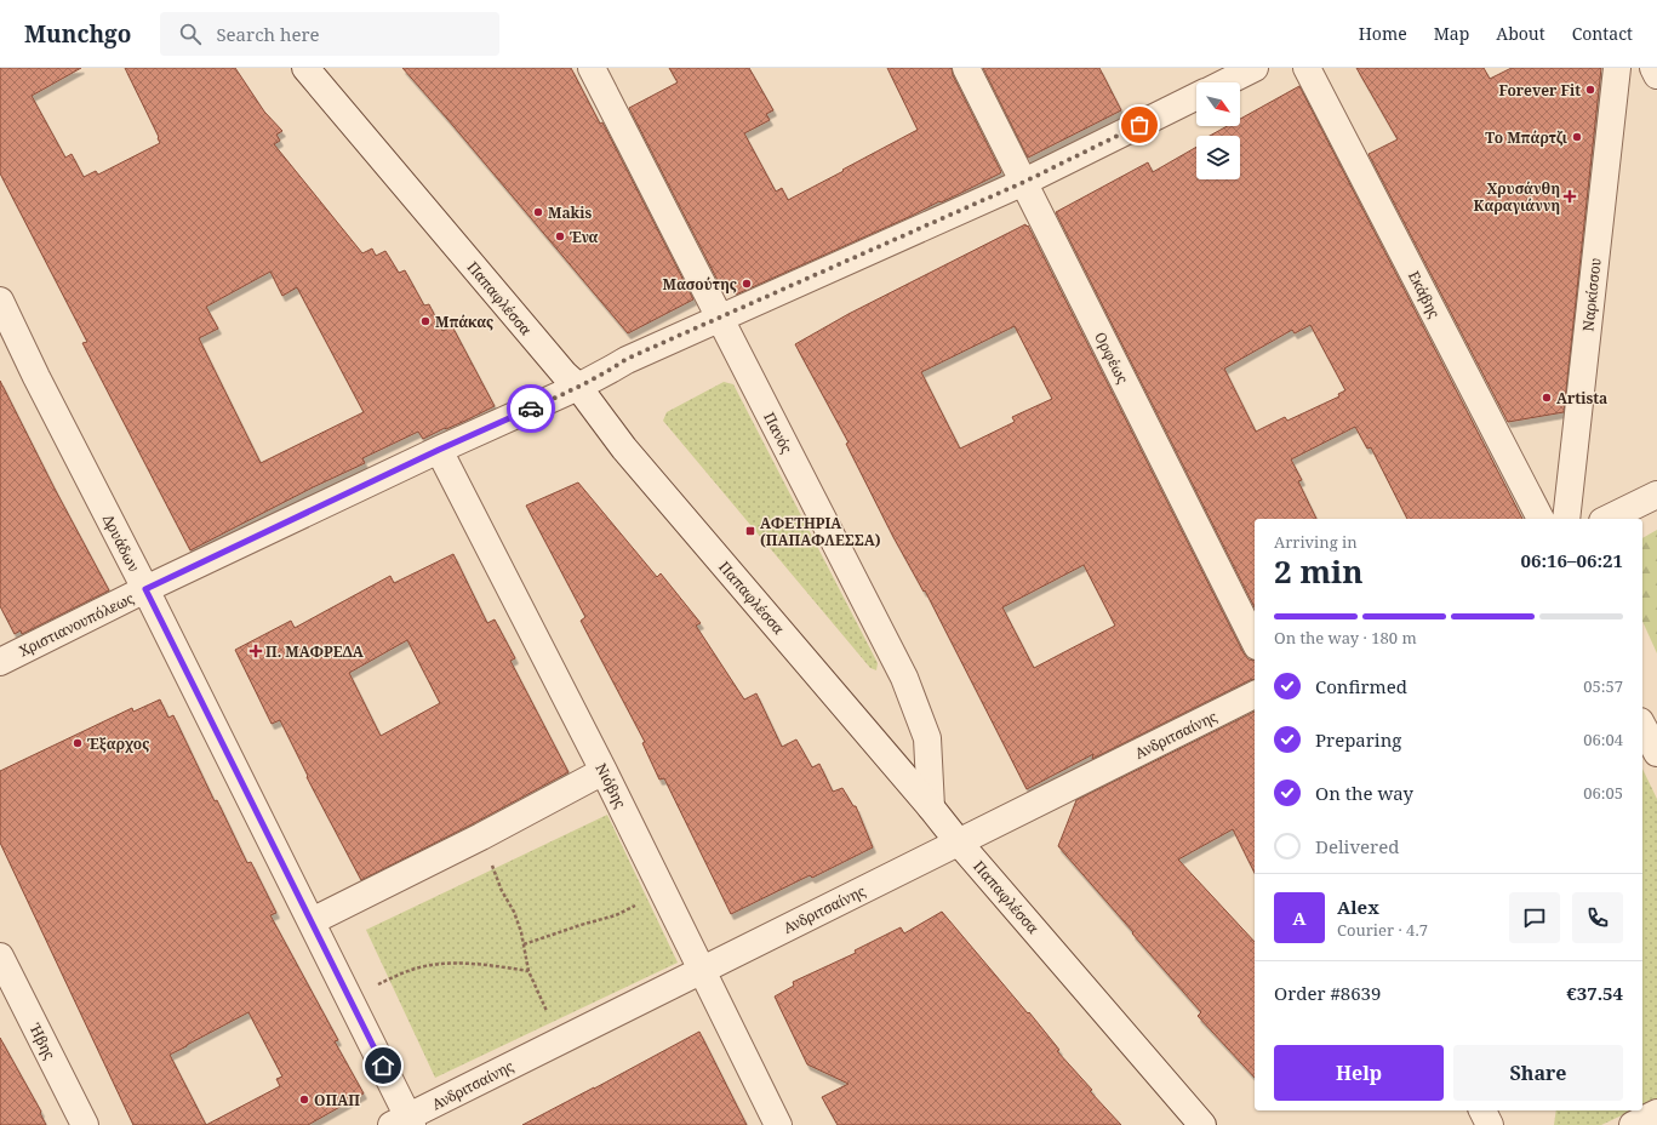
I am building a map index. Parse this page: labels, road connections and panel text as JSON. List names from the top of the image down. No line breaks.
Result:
{"streets":{"street":["Εκάβης","Ναρκίσσου","Παπαφλέσσα","Ορφέως","Πανός","Δρυάδων","Χριστιανουπόλεως","Ανδριτσαίνης","Νιόβης","Ήβης"]},"crossings":[["Παπαφλέσσα","Πανός"],["Παπαφλέσσα","Χριστιανουπόλεως"],["Παπαφλέσσα","Ανδριτσαίνης"],["Ορφέως","Χριστιανουπόλεως"],["Πανός","Χριστιανουπόλεως"],["Δρυάδων","Χριστιανουπόλεως"],["Δρυάδων","Ανδριτσαίνης"],["Χριστιανουπόλεως","Νιόβης"],["Ανδριτσαίνης","Νιόβης"]],"places":{"other":["Forever Fit","Το Μπάρτζι","Makis","Ένα","Μασούτης","Μπάκας","Artista","Έξαρχος","ΟΠΑΠ"],"health":["Χρυσάνθη Καραγιάννη","Π. ΜΑΦΡΕΔΑ"],"transit":["ΑΦΕΤΗΡΙΑ (ΠΑΠΑΦΛΕΣΣΑ)"]},"north":"bottom right","page":{"header":"Munchgo","search":"Search here","nav":["Home","Map","About","Contact"],"heading":["2 min","Arriving in","06:16–06:21"],"panel":["Alex","Courier · 4.7","Order #8639","€37.54"],"bar":"On the way · 180 m","list":[["Confirmed","05:57"],["Preparing","06:04"],["On the way","06:05"],"Delivered"],"round":"A","buttons":["Help","Share"]}}
